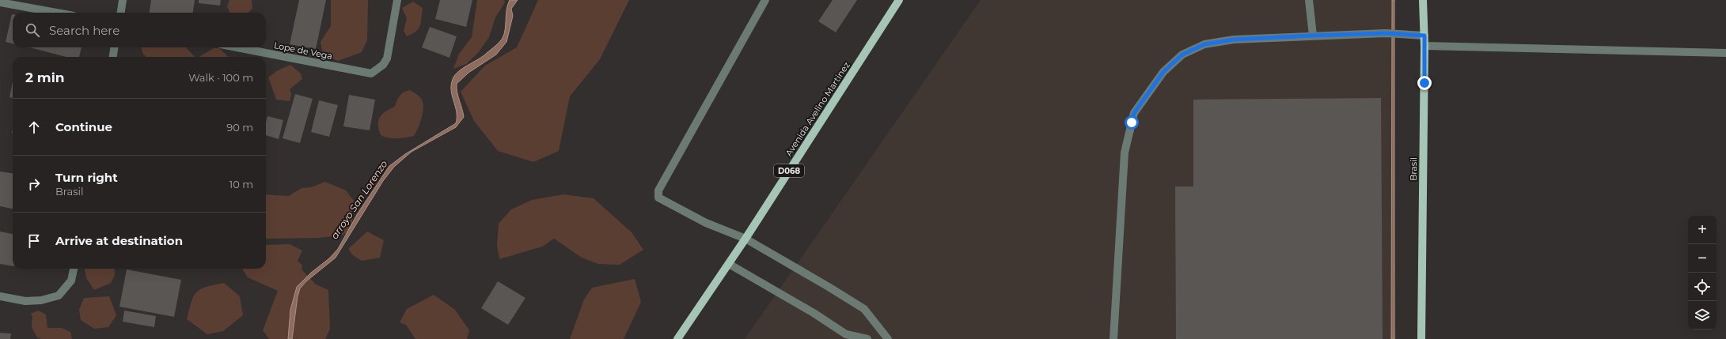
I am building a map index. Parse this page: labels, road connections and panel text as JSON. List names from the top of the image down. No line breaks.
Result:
{"streets":{"main road":["Avenida Avelino Martinez","Brasil","D068"],"street":["Lope de Vega"]},"water":["arroyo San Lorenzo"],"page":{"search":"Search here","heading":["2 min","Walk · 100 m"],"list":[["Continue","90 m"],["Turn right","Brasil","10 m"],"Arrive at destination"],"map_buttons":["+","−"]}}
